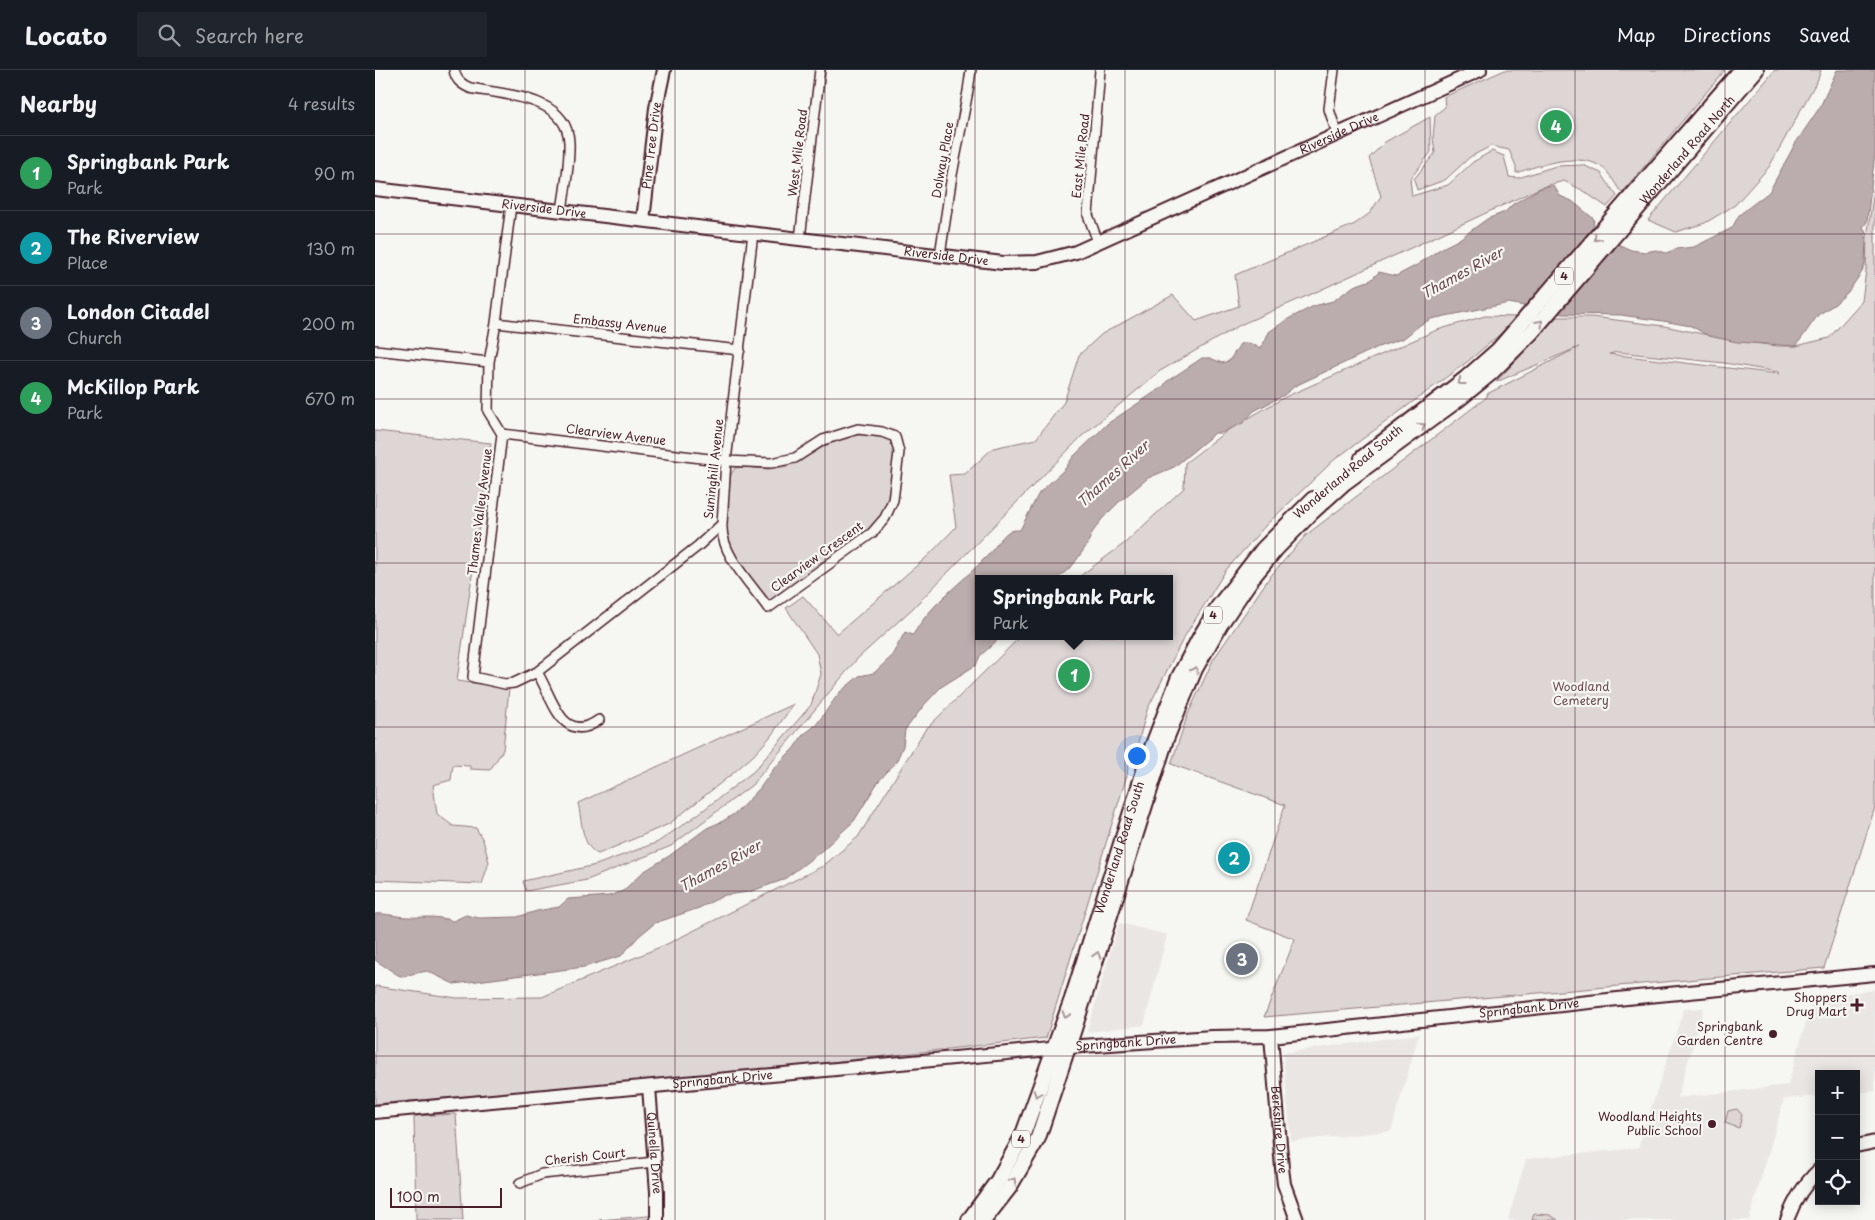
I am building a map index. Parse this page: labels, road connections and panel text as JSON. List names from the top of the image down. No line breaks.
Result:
{"streets":{"main road":["Riverside Drive","Pine Tree Drive","Wonderland Road North","4","Wonderland Road South","Springbank Drive","Berkshire Drive","Quinella Drive"],"street":["West Mile Road","East Mile Road","Dolway Place","Embassy Avenue","Clearview Avenue","Suninghill Avenue","Thames Valley Avenue","Clearview Crescent","Cherish Court"]},"crossings":[["Riverside Drive","Pine Tree Drive"],["Riverside Drive","West Mile Road"],["Riverside Drive","East Mile Road"],["Riverside Drive","Dolway Place"],["Riverside Drive","Suninghill Avenue"],["Riverside Drive","Thames Valley Avenue"],["Wonderland Road North","Wonderland Road South"],["Embassy Avenue","Suninghill Avenue"],["Embassy Avenue","Thames Valley Avenue"],["Clearview Avenue","Suninghill Avenue"],["Clearview Avenue","Thames Valley Avenue"],["Clearview Avenue","Clearview Crescent"],["Suninghill Avenue","Thames Valley Avenue"],["Suninghill Avenue","Clearview Crescent"],["Wonderland Road South","Springbank Drive"],["Springbank Drive","Berkshire Drive"],["Springbank Drive","Quinella Drive"],["Quinella Drive","Cherish Court"]],"water":["Thames River"],"parks":["Woodland Cemetery"],"places":{"health":["Shoppers Drug Mart"],"other":["Springbank Garden Centre","Woodland Heights Public School"]},"scale_bar":"100 m","page":{"header":"Locato","search":"Search here","nav":["Map","Directions","Saved"],"heading":["Nearby","4 results"],"pins":["4","1","2","3"],"list":[{"mark":"1","name":"Springbank Park","note":"Park","value":"90 m"},{"mark":"2","name":"The Riverview","note":"Place","value":"130 m"},{"mark":"3","name":"London Citadel","note":"Church","value":"200 m"},{"mark":"4","name":"McKillop Park","note":"Park","value":"670 m"}],"popup":["Springbank Park","Park"],"map_buttons":["+","−"],"scale":"100 m"}}
